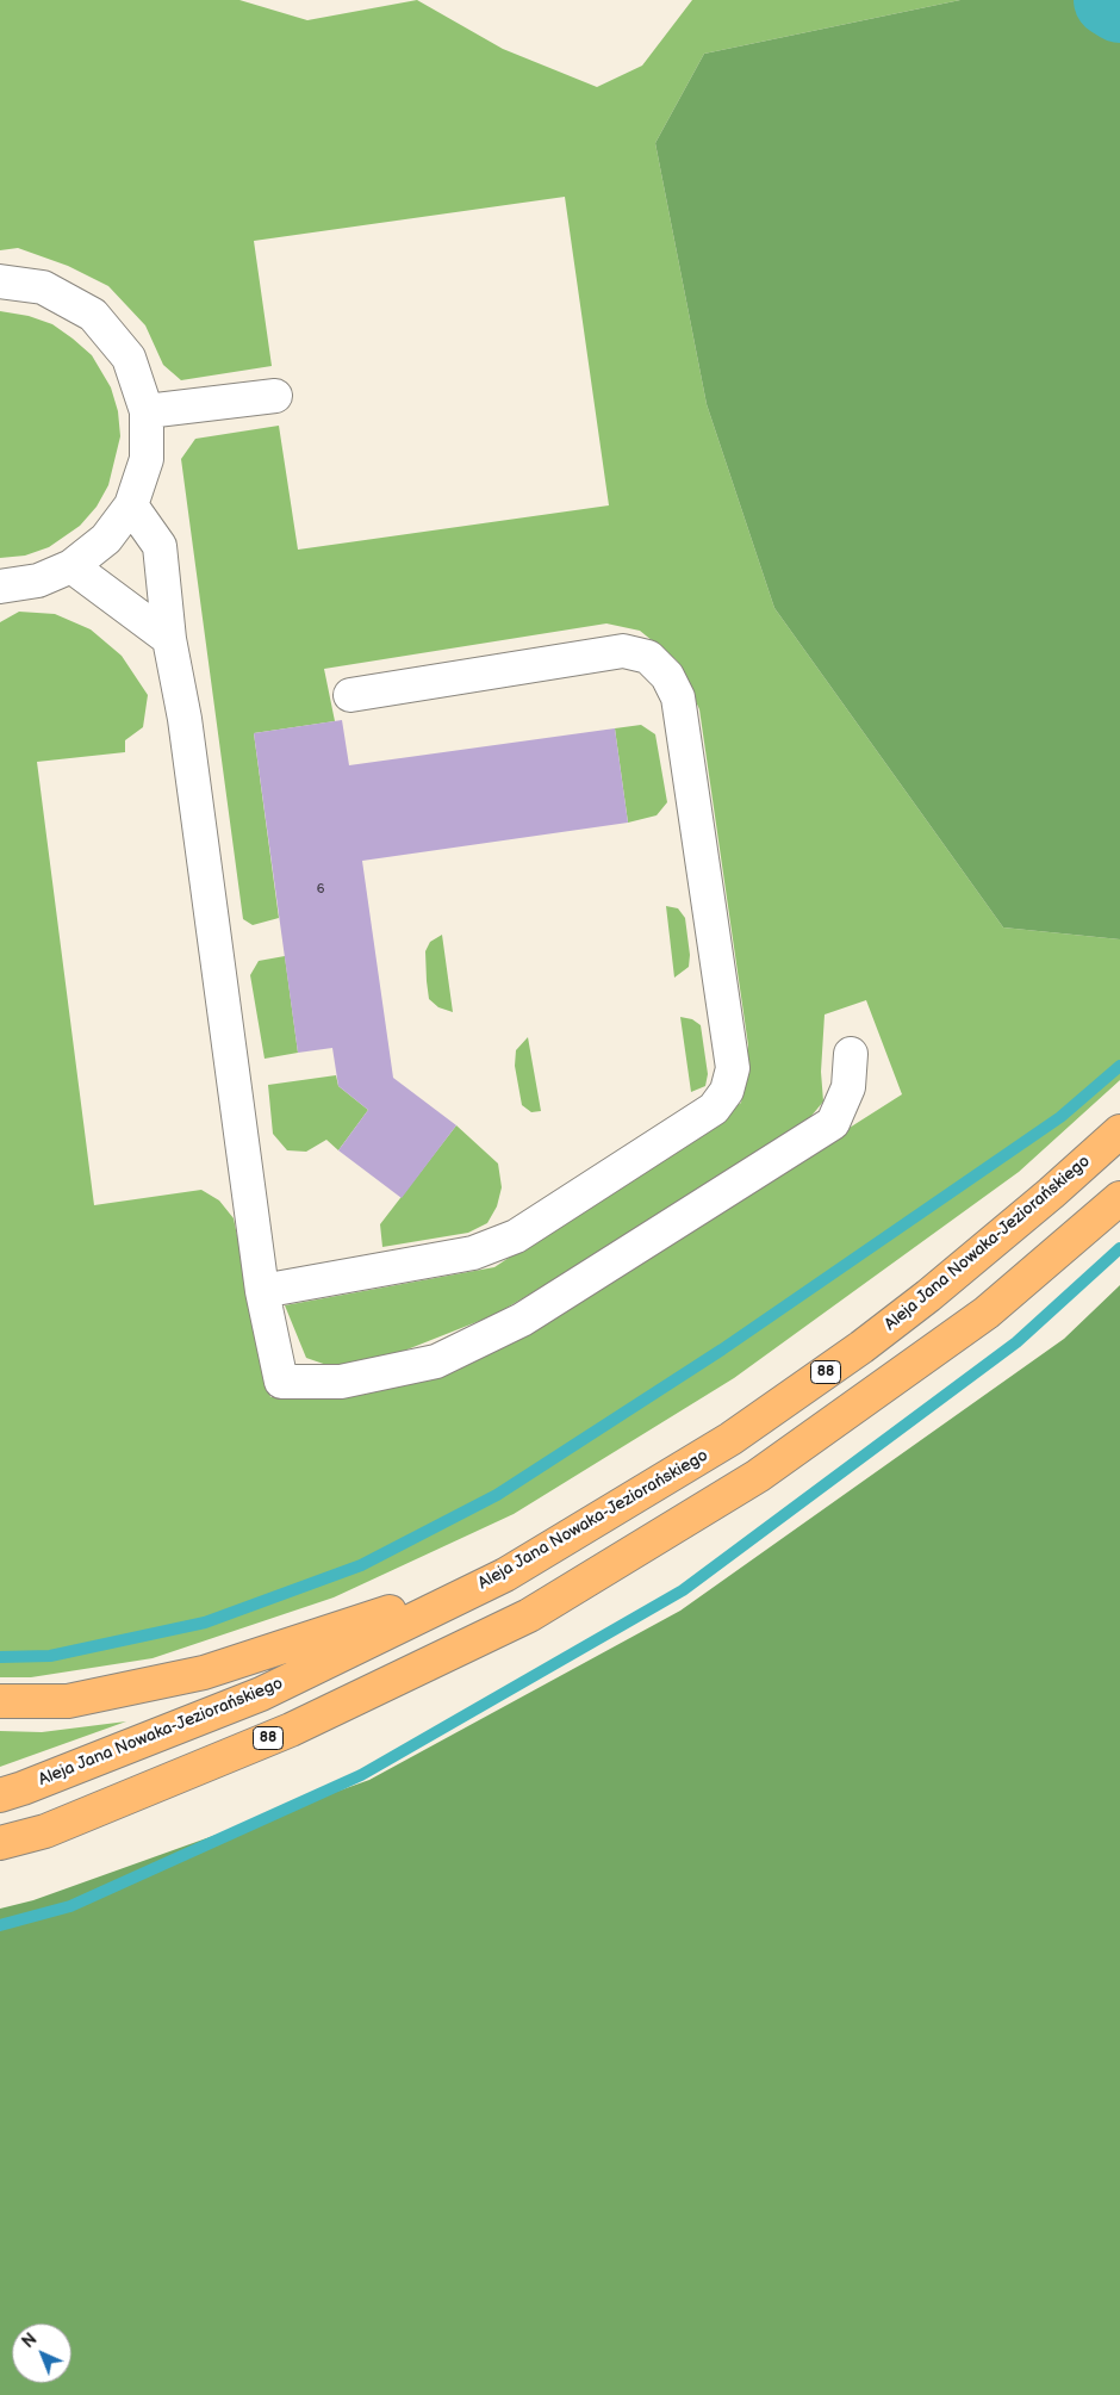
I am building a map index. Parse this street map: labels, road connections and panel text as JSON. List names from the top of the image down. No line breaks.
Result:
{"streets":{"main road":["Aleja Jana Nowaka-Jeziorańskiego","88"]},"house_numbers":["6"],"north":"top left"}
